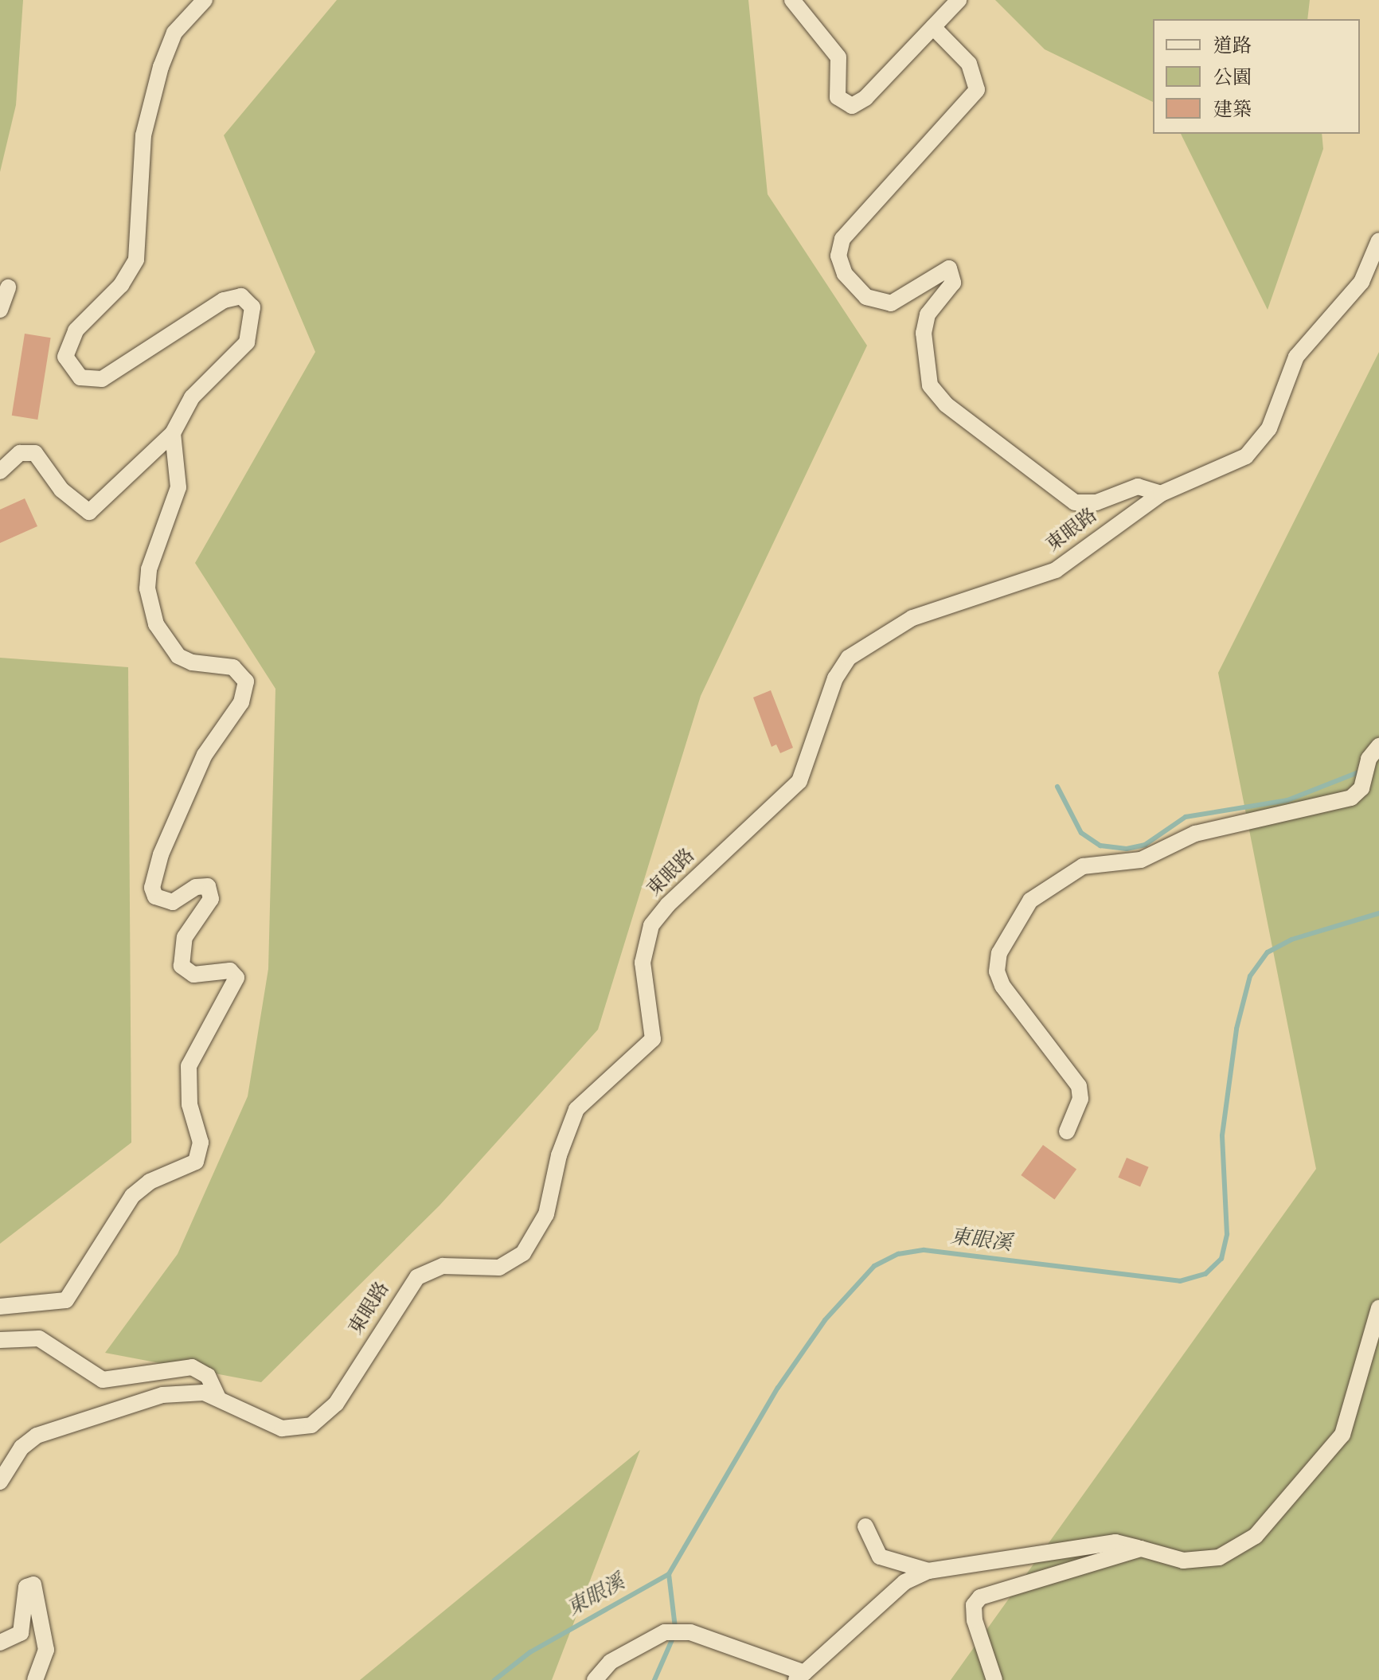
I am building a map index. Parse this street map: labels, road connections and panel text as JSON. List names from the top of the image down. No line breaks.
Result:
{"streets":{"street":["東眼路"]},"water":["東眼溪"],"legend":["道路","公園","建築"]}
